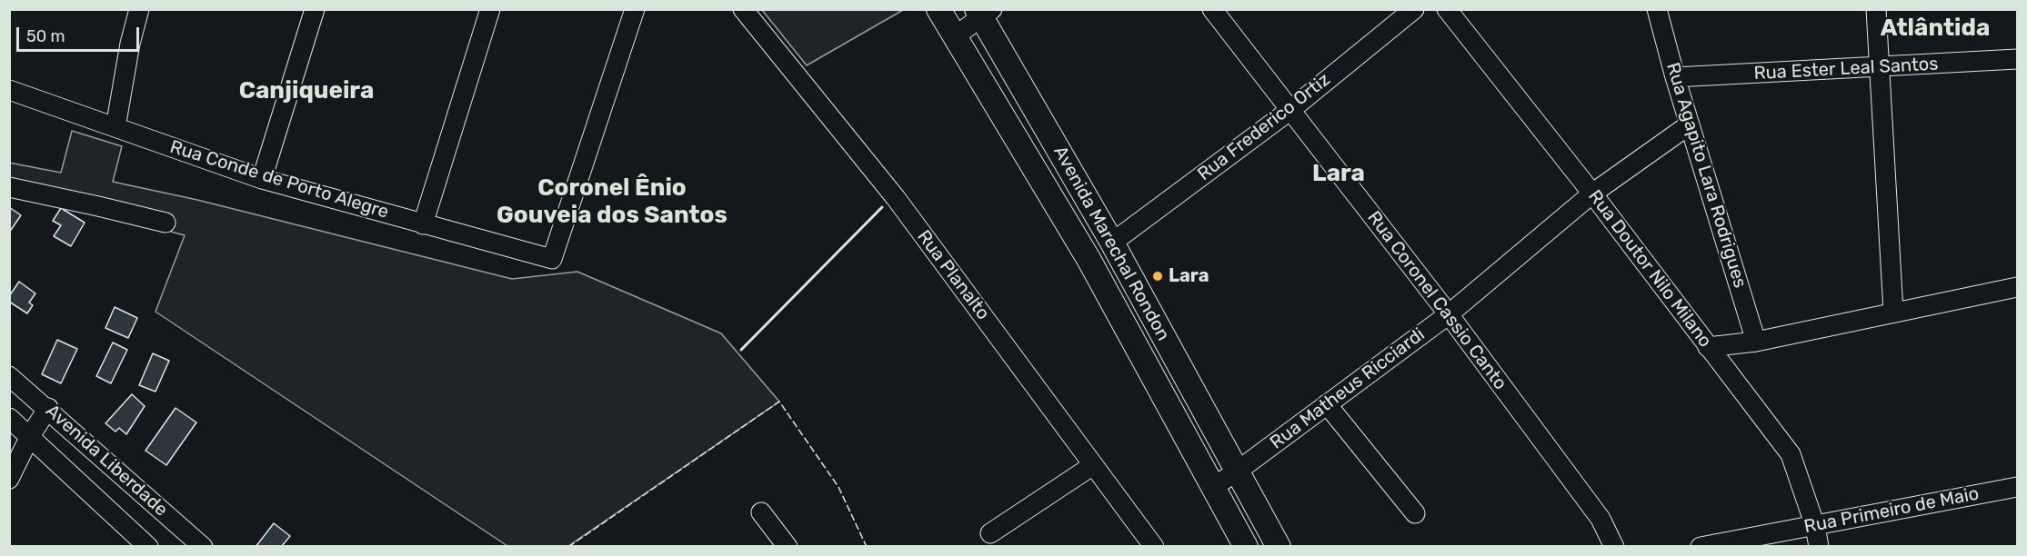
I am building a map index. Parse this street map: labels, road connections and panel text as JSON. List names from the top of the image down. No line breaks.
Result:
{"streets":{"main road":["Avenida Marechal Rondon"],"street":["Rua Ester Leal Santos","Rua Frederico Ortiz","Rua Agapito Lara Rodrigues","Rua Conde de Porto Alegre","Rua Doutor Nilo Milano","Rua Planalto","Rua Coronel Cassio Canto","Rua Matheus Ricciardi","Avenida Liberdade","Rua Primeiro de Maio"]},"crossings":[["Rua Ester Leal Santos","Rua Agapito Lara Rodrigues"],["Rua Frederico Ortiz","Avenida Marechal Rondon"],["Rua Frederico Ortiz","Rua Coronel Cassio Canto"],["Rua Agapito Lara Rodrigues","Rua Matheus Ricciardi"],["Avenida Marechal Rondon","Rua Matheus Ricciardi"],["Rua Doutor Nilo Milano","Rua Matheus Ricciardi"],["Rua Doutor Nilo Milano","Rua Primeiro de Maio"],["Rua Coronel Cassio Canto","Rua Matheus Ricciardi"]],"districts":["Atlântida","Canjiqueira","Lara","Coronel Ênio Gouveia dos Santos"],"places":["Lara"],"scale_bar":"50 m"}
